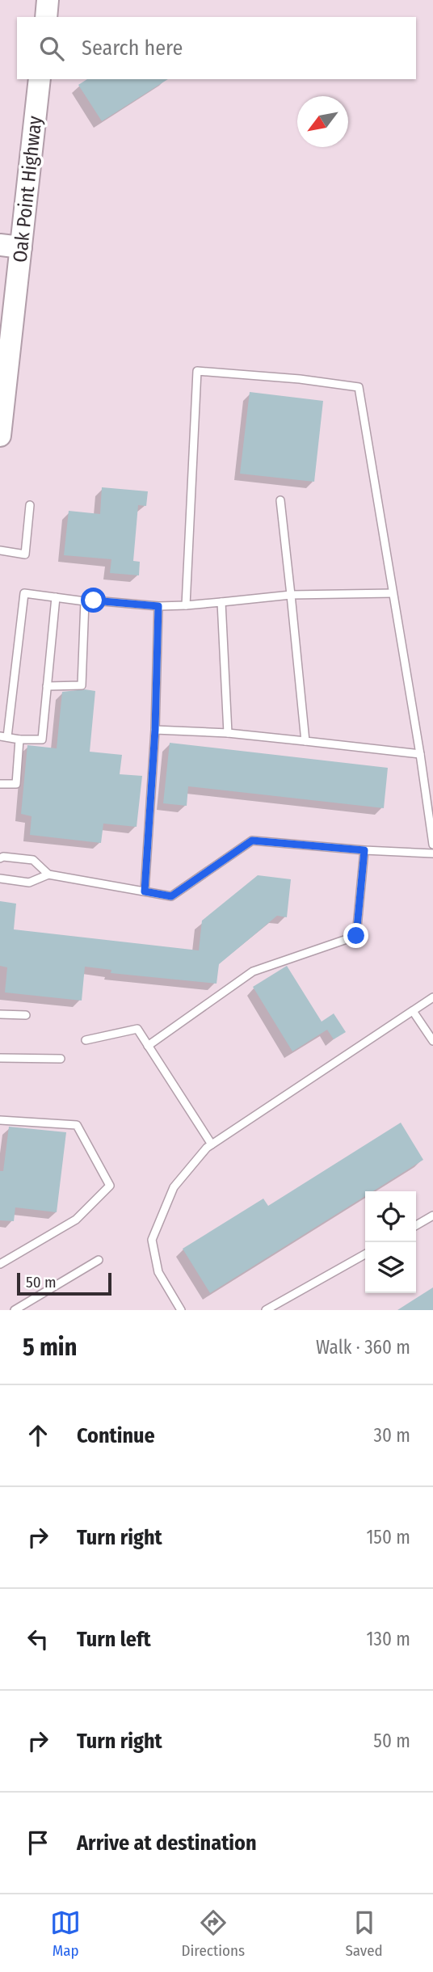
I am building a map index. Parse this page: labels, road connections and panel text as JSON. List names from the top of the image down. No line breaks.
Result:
{"streets":{"main road":["Oak Point Highway"]},"scale_bar":"50 m","north":"bottom left","page":{"search":"Search here","scale":"50 m","heading":["5 min","Walk · 360 m"],"list":[["Continue","30 m"],["Turn right","150 m"],["Turn left","130 m"],["Turn right","50 m"],"Arrive at destination"],"nav":["Map","Directions","Saved"]}}
